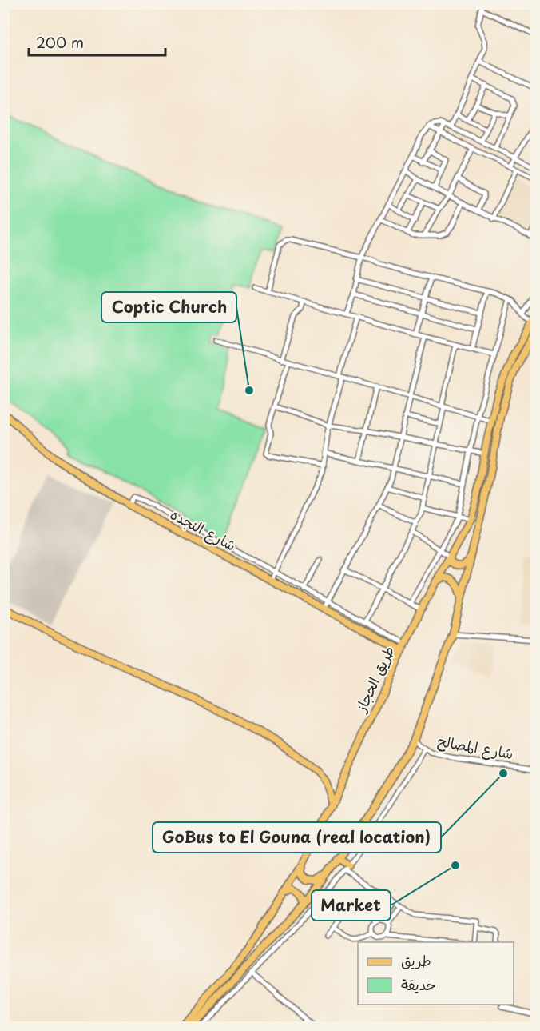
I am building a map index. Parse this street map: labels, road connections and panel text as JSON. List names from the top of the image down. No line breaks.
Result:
{"streets":{"main road":["شارع النجده","طريق الحجاز"],"street":["شارع المصالح"]},"crossings":[["شارع النجده","طريق الحجاز"]],"places":["Coptic Church","GoBus to El Gouna (real location)","Market"],"legend":["طريق","حديقة"],"scale_bar":"200 m"}
